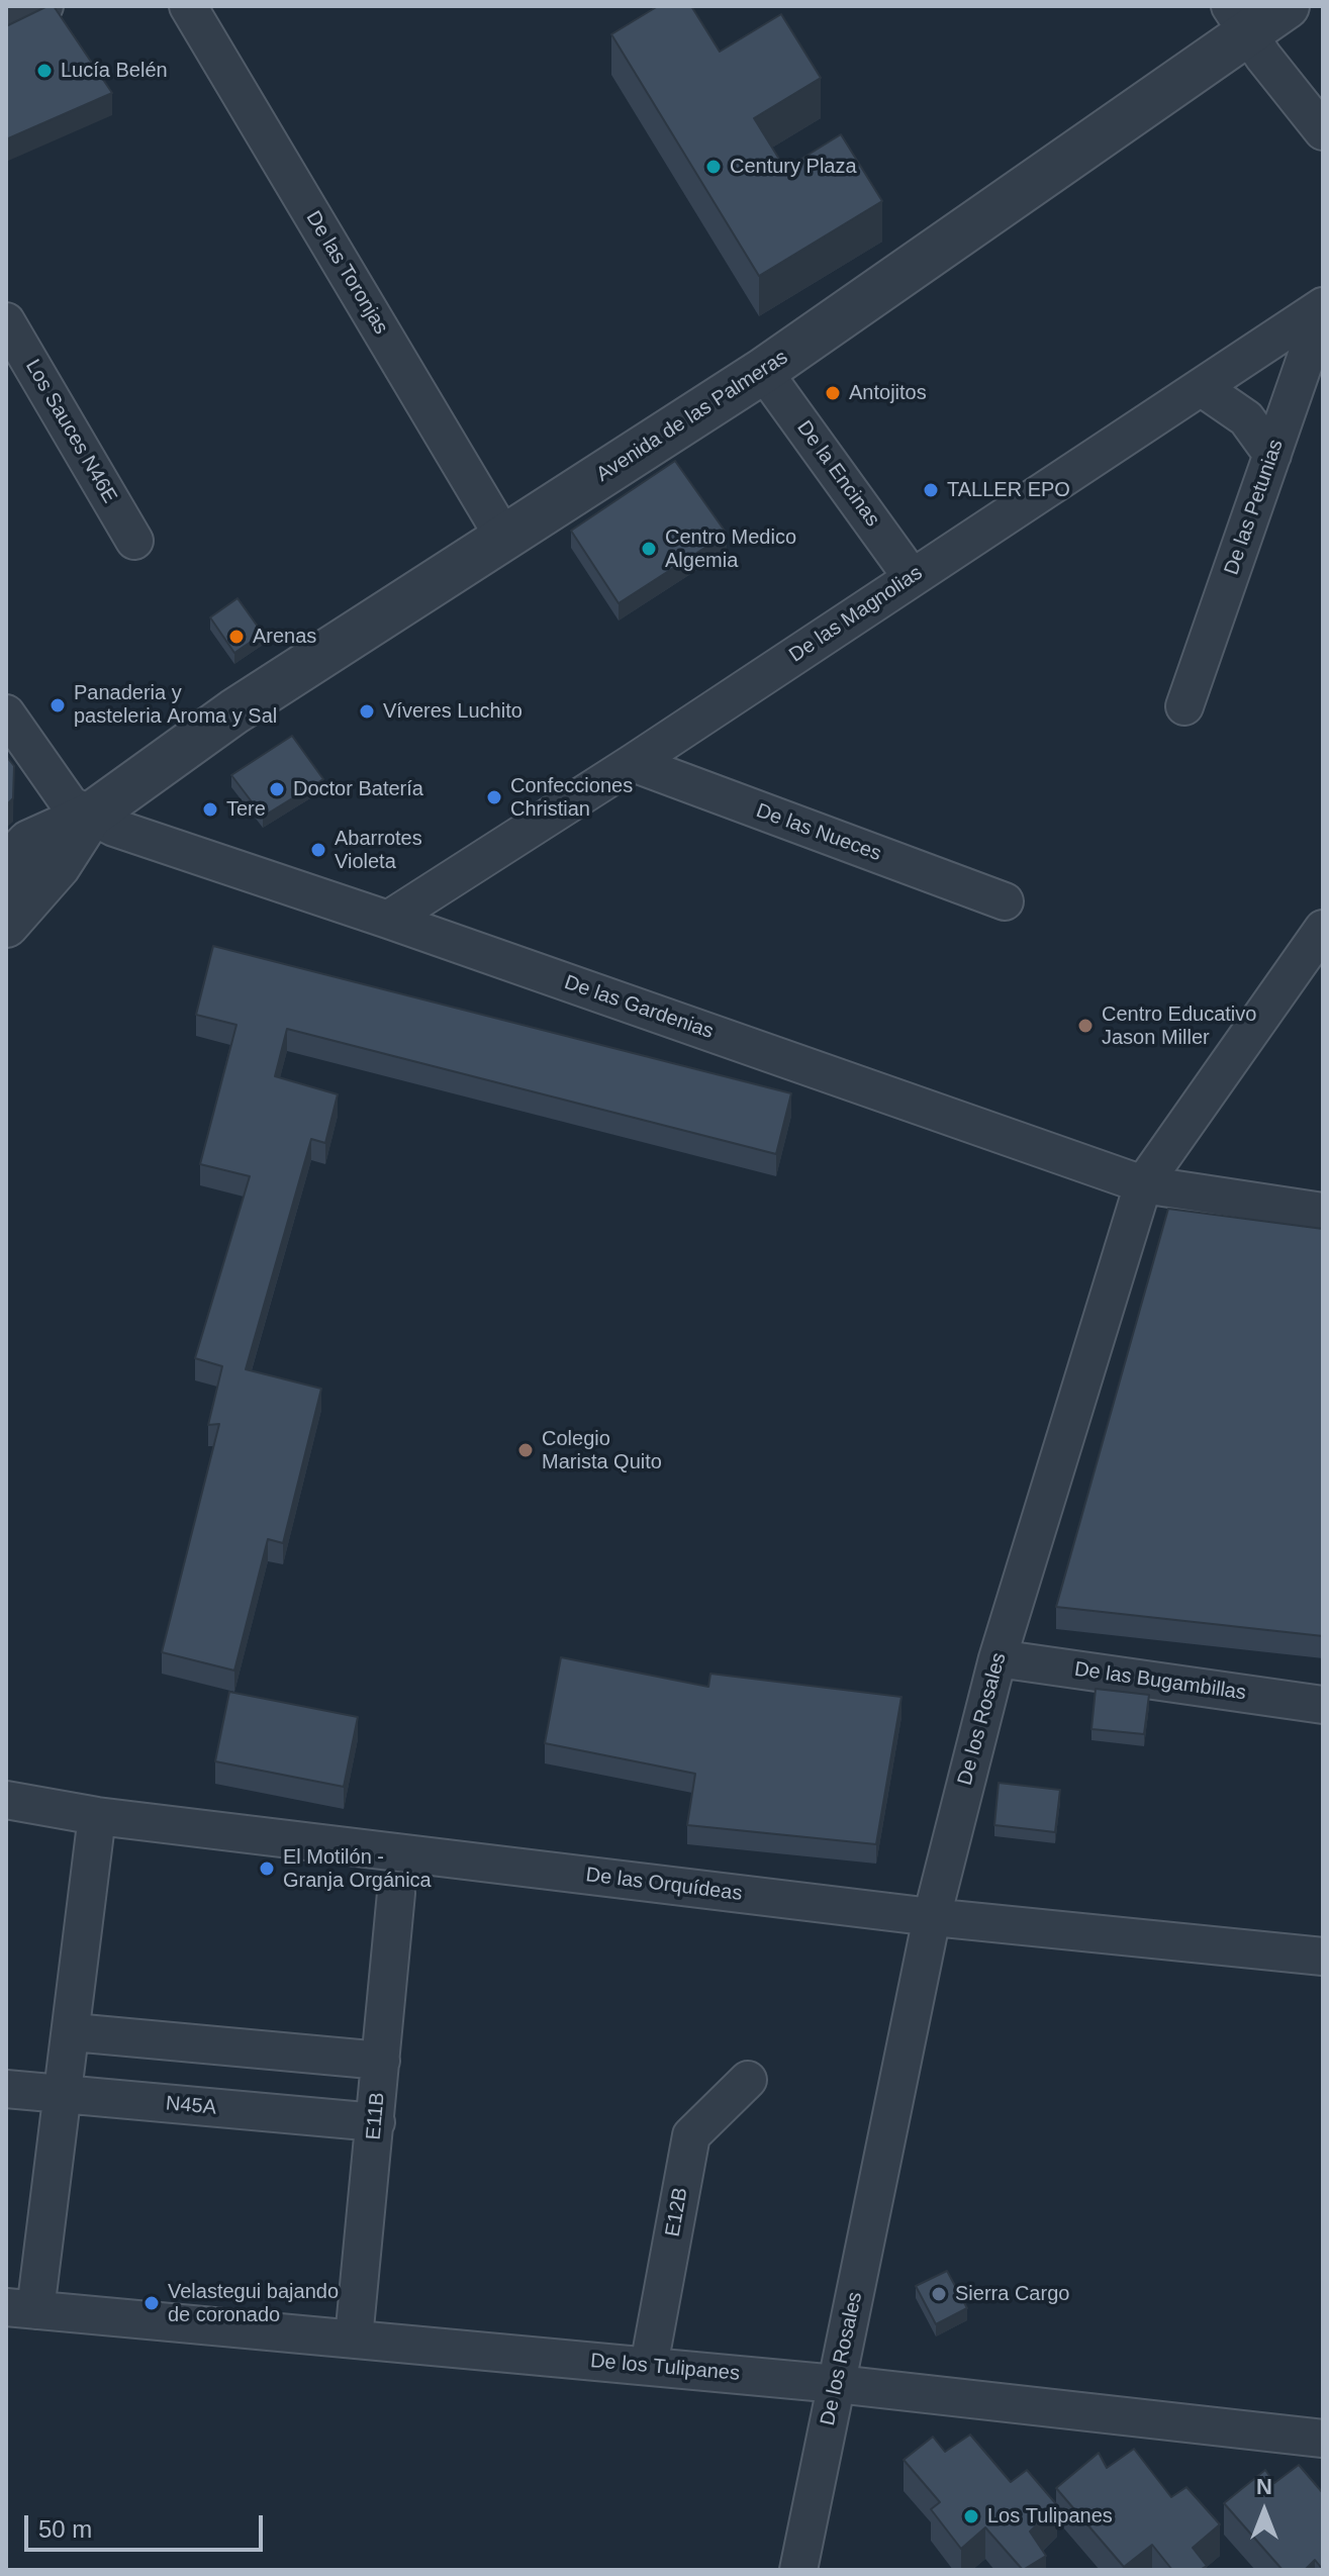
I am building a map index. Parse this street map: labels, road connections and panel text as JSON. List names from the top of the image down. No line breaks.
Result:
{"streets":{"street":["De las Toronjas","Avenida de las Palmeras","Los Sauces N46E","De la Encinas","De las Petunias","De las Magnolias","De las Nueces","De las Gardenias","De las Bugambillas","De los Rosales","De las Orquídeas","N45A","E11B","E12B","De los Tulipanes"]},"crossings":[["De las Toronjas","Avenida de las Palmeras"],["Avenida de las Palmeras","De la Encinas"],["Avenida de las Palmeras","De las Gardenias"],["De la Encinas","De las Magnolias"],["De las Petunias","De las Magnolias"],["De las Magnolias","De las Nueces"],["De las Magnolias","De las Gardenias"],["De las Gardenias","De los Rosales"],["De las Bugambillas","De los Rosales"],["De los Rosales","De las Orquídeas"],["De los Rosales","De los Tulipanes"],["N45A","E11B"],["E11B","De los Tulipanes"],["E12B","De los Tulipanes"]],"places":["Lucía Belén","Century Plaza","Antojitos","TALLER EPO","Centro Medico Algemia","Arenas","Panaderia y pasteleria Aroma y Sal","Víveres Luchito","Doctor Batería","Confecciones Christian","Tere","Abarrotes Violeta","Centro Educativo Jason Miller","Colegio Marista Quito","El Motilón - Granja Orgánica","Sierra Cargo","Velastegui bajando de coronado","Los Tulipanes"],"scale_bar":"50 m","north":"top"}
